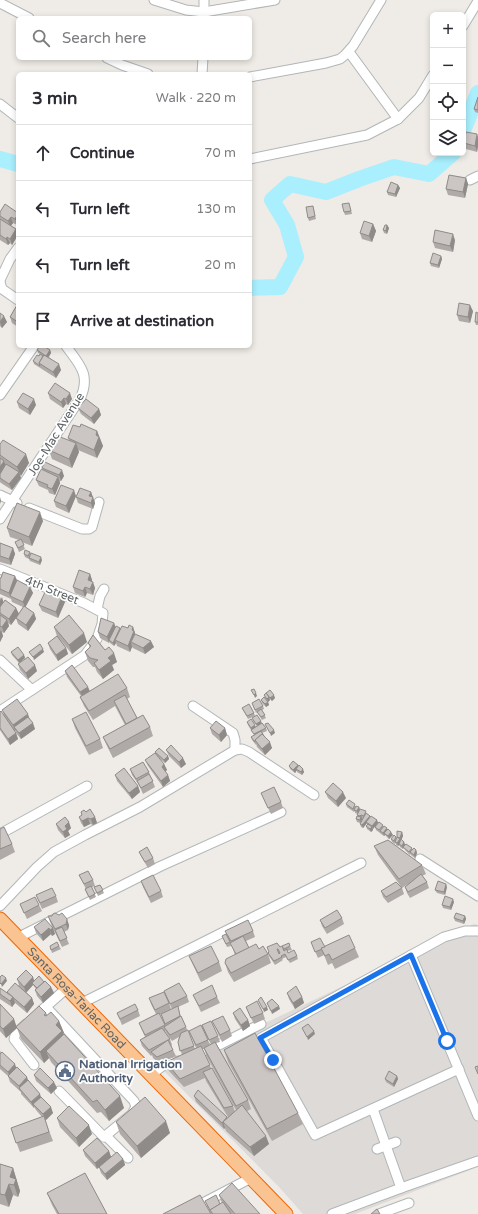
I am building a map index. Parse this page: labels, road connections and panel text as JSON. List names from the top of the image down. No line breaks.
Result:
{"streets":{"highway":["Santa Rosa-Tarlac Road"],"street":["Joe-Mac Avenue","4th Street"]},"places":{"public building":["National Irrigation Authority"]},"page":{"map_buttons":["+","−"],"search":"Search here","heading":["3 min","Walk · 220 m"],"list":[["Continue","70 m"],["Turn left","130 m"],["Turn left","20 m"],"Arrive at destination"]}}
